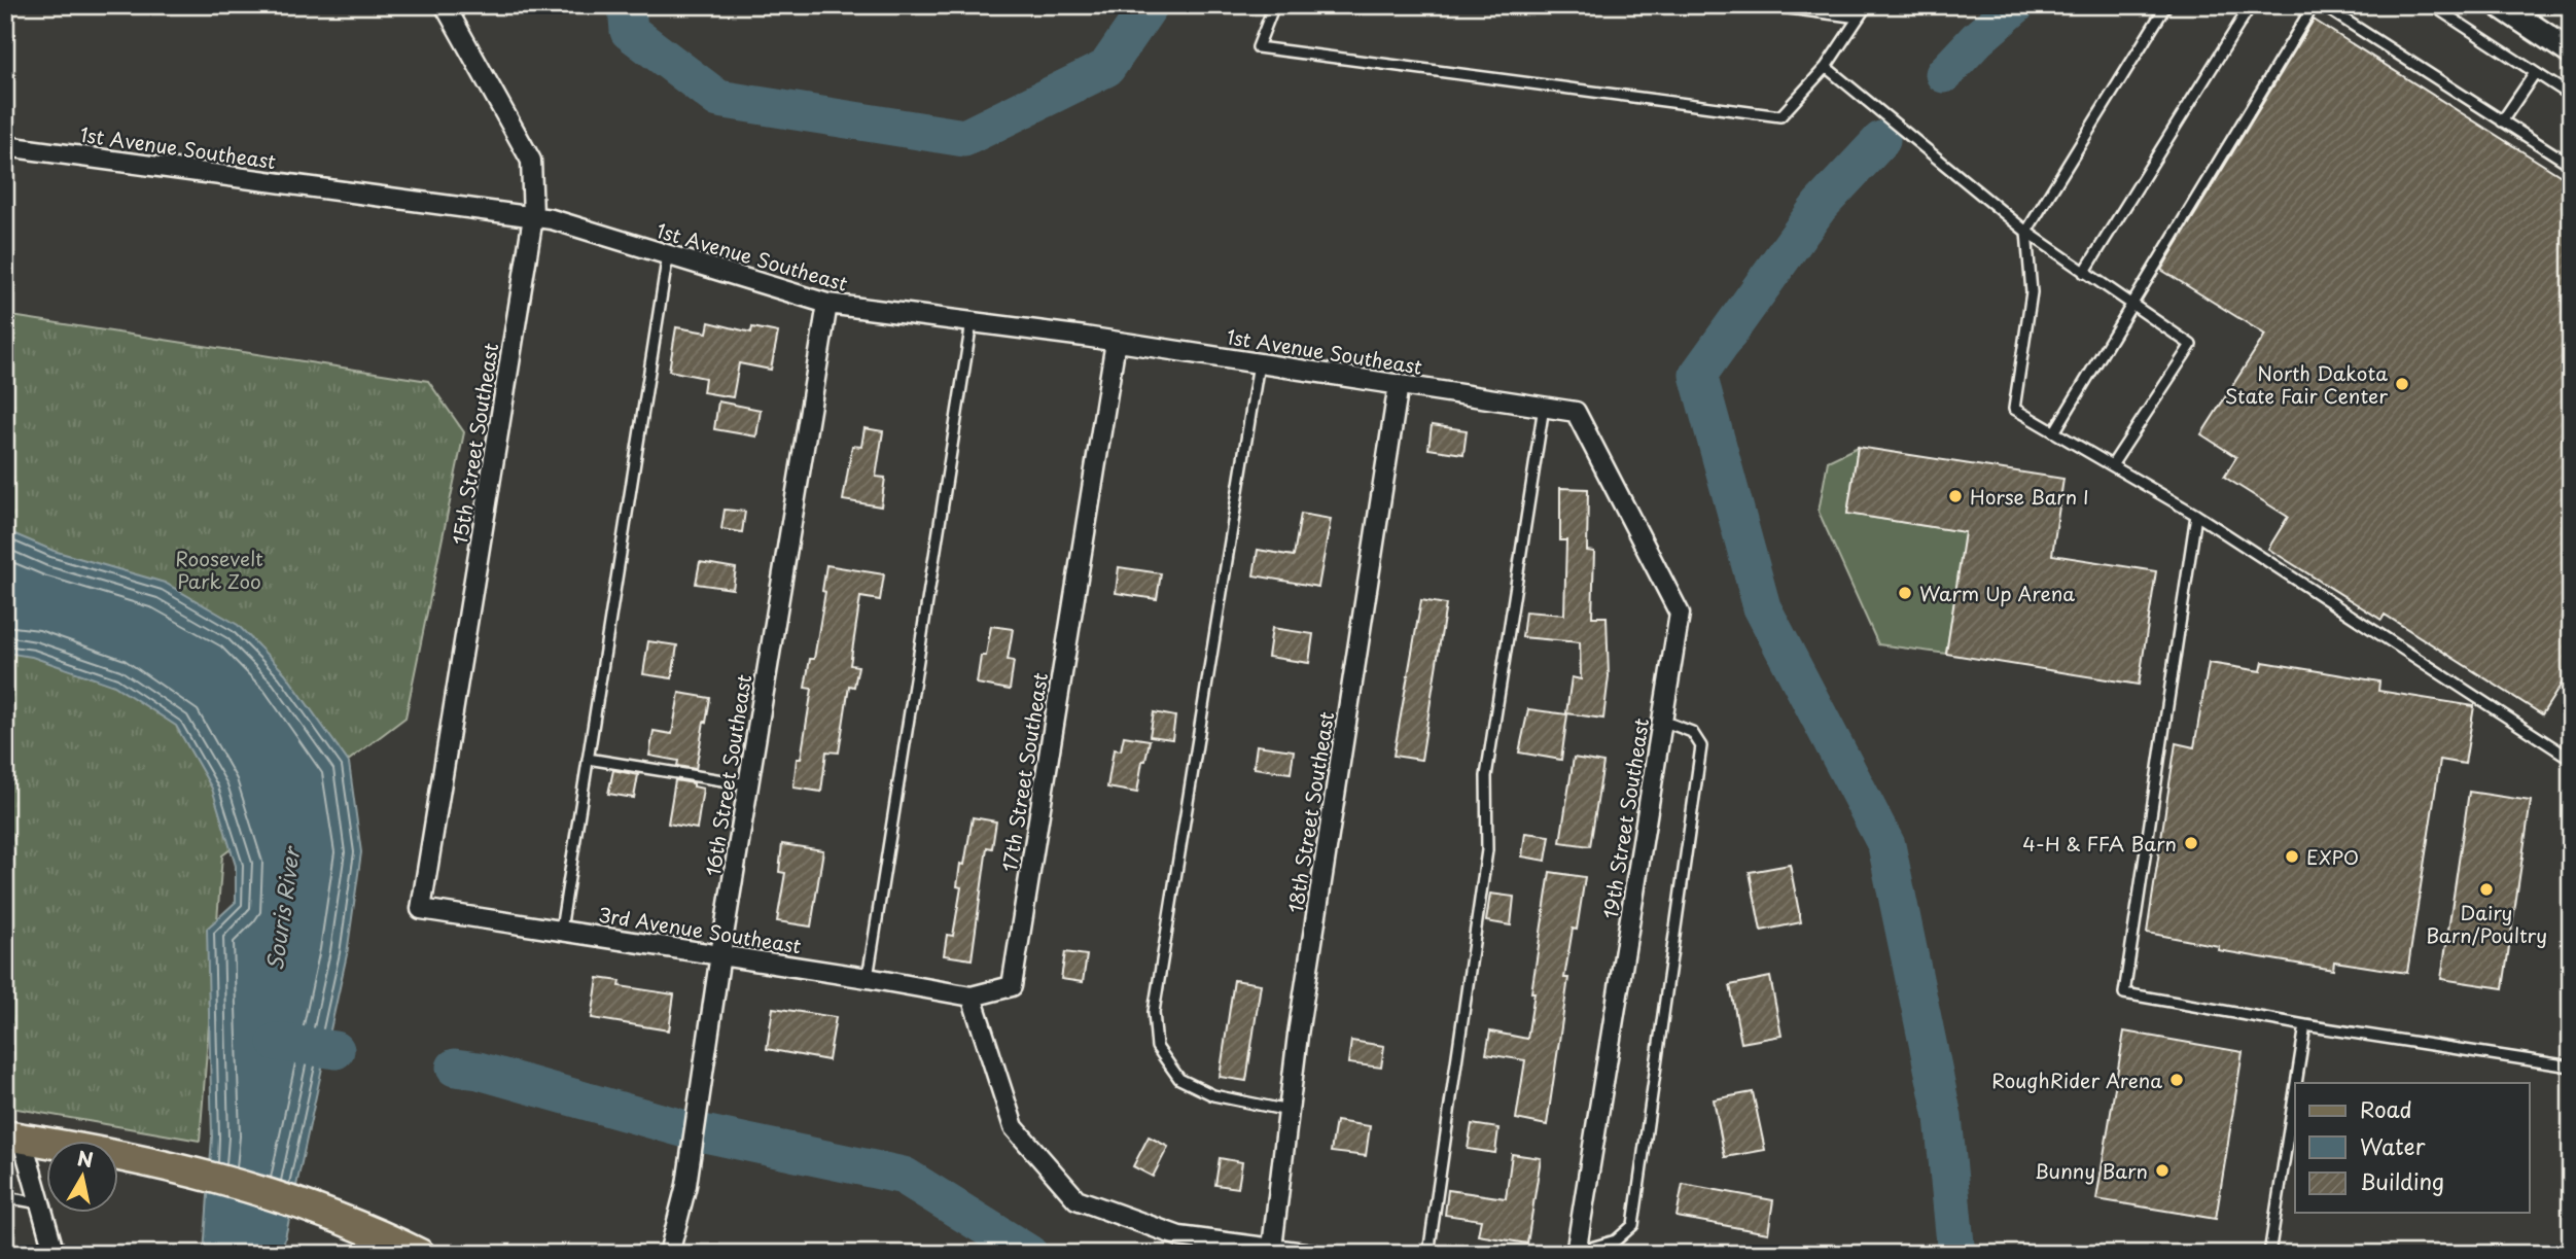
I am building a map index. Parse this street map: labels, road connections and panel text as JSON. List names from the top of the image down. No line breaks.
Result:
{"streets":{"street":["1st Avenue Southeast","15th Street Southeast","17th Street Southeast","16th Street Southeast","18th Street Southeast","19th Street Southeast","3rd Avenue Southeast"]},"crossings":[["1st Avenue Southeast","15th Street Southeast"],["1st Avenue Southeast","17th Street Southeast"],["1st Avenue Southeast","16th Street Southeast"],["1st Avenue Southeast","18th Street Southeast"],["1st Avenue Southeast","19th Street Southeast"],["15th Street Southeast","3rd Avenue Southeast"],["17th Street Southeast","3rd Avenue Southeast"],["16th Street Southeast","3rd Avenue Southeast"]],"water":["Souris River"],"parks":["Roosevelt Park Zoo"],"places":["North Dakota State Fair Center","Horse Barn I","Warm Up Arena","4-H & FFA Barn","EXPO","Dairy Barn/Poultry","RoughRider Arena","Bunny Barn"],"legend":["Road","Water","Building"],"north":"top"}
